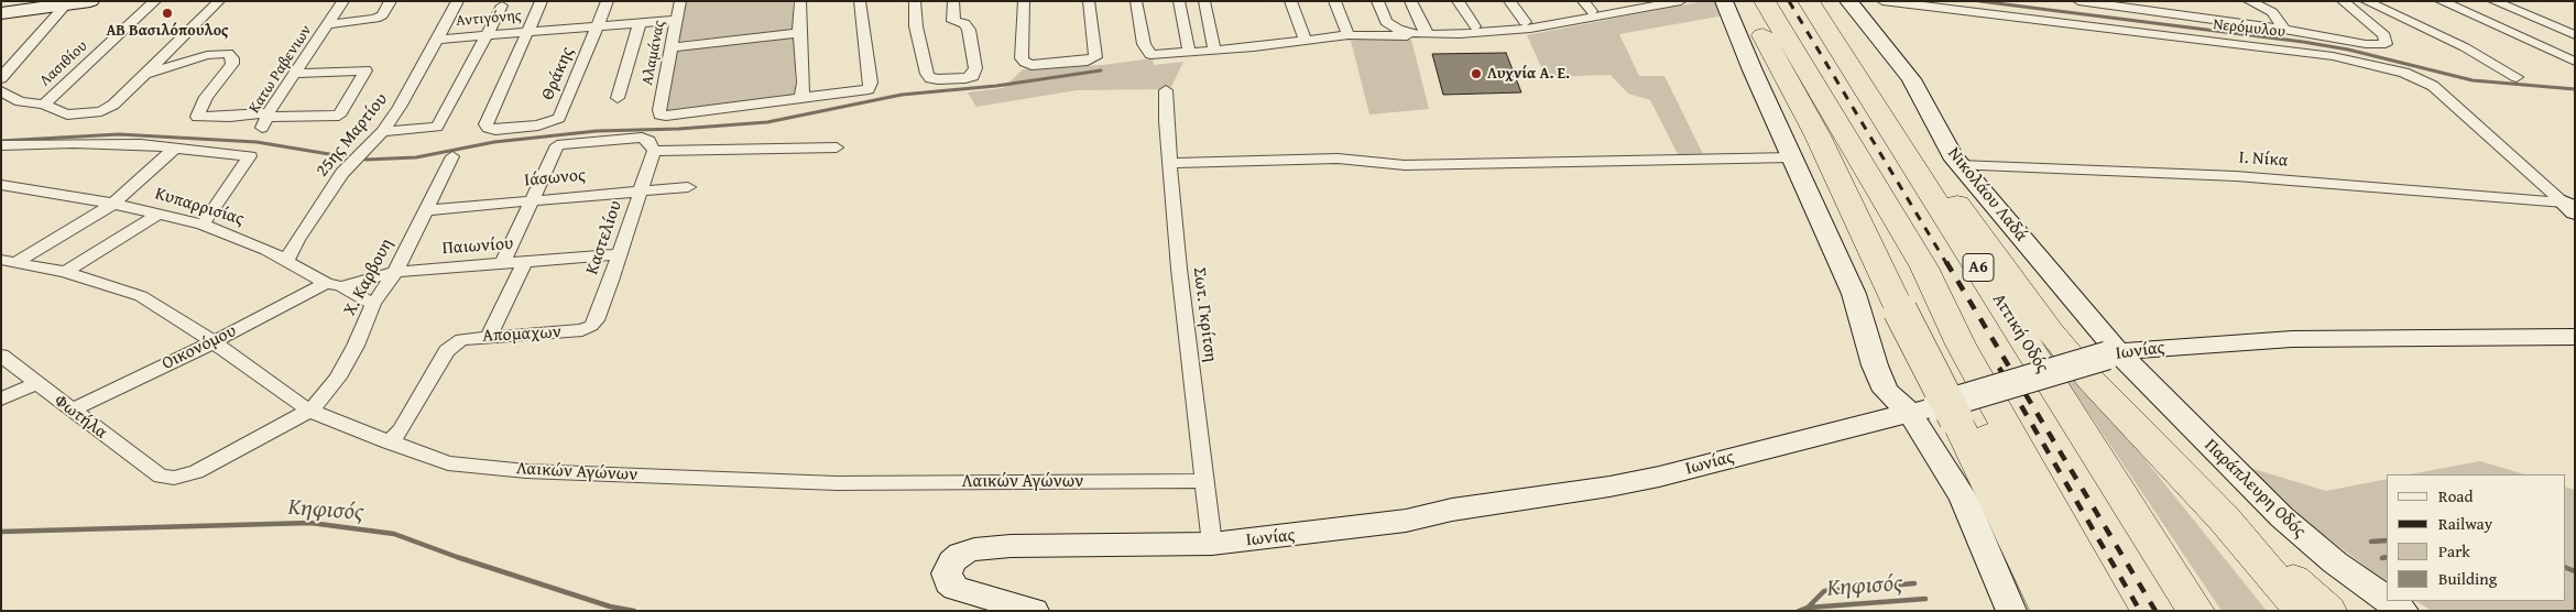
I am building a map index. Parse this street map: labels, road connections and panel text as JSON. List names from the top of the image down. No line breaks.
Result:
{"streets":{"highway":["Α6","Αττική Οδός"],"street":["Αντιγόνης","Νερόμυλου","Αλαμάνας","Λασιθίου","Κατω Ραβενιων","Θράκης","25ης Μαρτίου","Ι. Νίκα","Ιάσωνος","Νικολάου Λαδά","Κυπαρρισίας","Καστελίου","Παιωνίου","Χ. Καρβουη","Σωτ. Γκρίτση","Απομαχων","Οικονόμου","Ιωνίας","Φωτήλα","Λαικών Αγώνων","Παράπλευρη Οδός"]},"crossings":[["Αντιγόνης","Αλαμάνας"],["Αντιγόνης","Θράκης"],["Αντιγόνης","25ης Μαρτίου"],["Νερόμυλου","Ι. Νίκα"],["25ης Μαρτίου","Κυπαρρισίας"],["Ι. Νίκα","Νικολάου Λαδά"],["Ιάσωνος","Καστελίου"],["Ιάσωνος","Χ. Καρβουη"],["Νικολάου Λαδά","Ιωνίας"],["Νικολάου Λαδά","Παράπλευρη Οδός"],["Κυπαρρισίας","Παιωνίου"],["Κυπαρρισίας","Χ. Καρβουη"],["Κυπαρρισίας","Οικονόμου"],["Καστελίου","Παιωνίου"],["Καστελίου","Απομαχων"],["Παιωνίου","Χ. Καρβουη"],["Παιωνίου","Οικονόμου"],["Χ. Καρβουη","Φωτήλα"],["Χ. Καρβουη","Λαικών Αγώνων"],["Σωτ. Γκρίτση","Ιωνίας"],["Σωτ. Γκρίτση","Λαικών Αγώνων"],["Απομαχων","Λαικών Αγώνων"],["Οικονόμου","Φωτήλα"],["Οικονόμου","Λαικών Αγώνων"],["Ιωνίας","Παράπλευρη Οδός"]],"water":["Κηφισός"],"places":["ΑΒ Βασιλόπουλος","Λυχνία A. E."],"legend":["Road","Railway","Park","Building"]}
